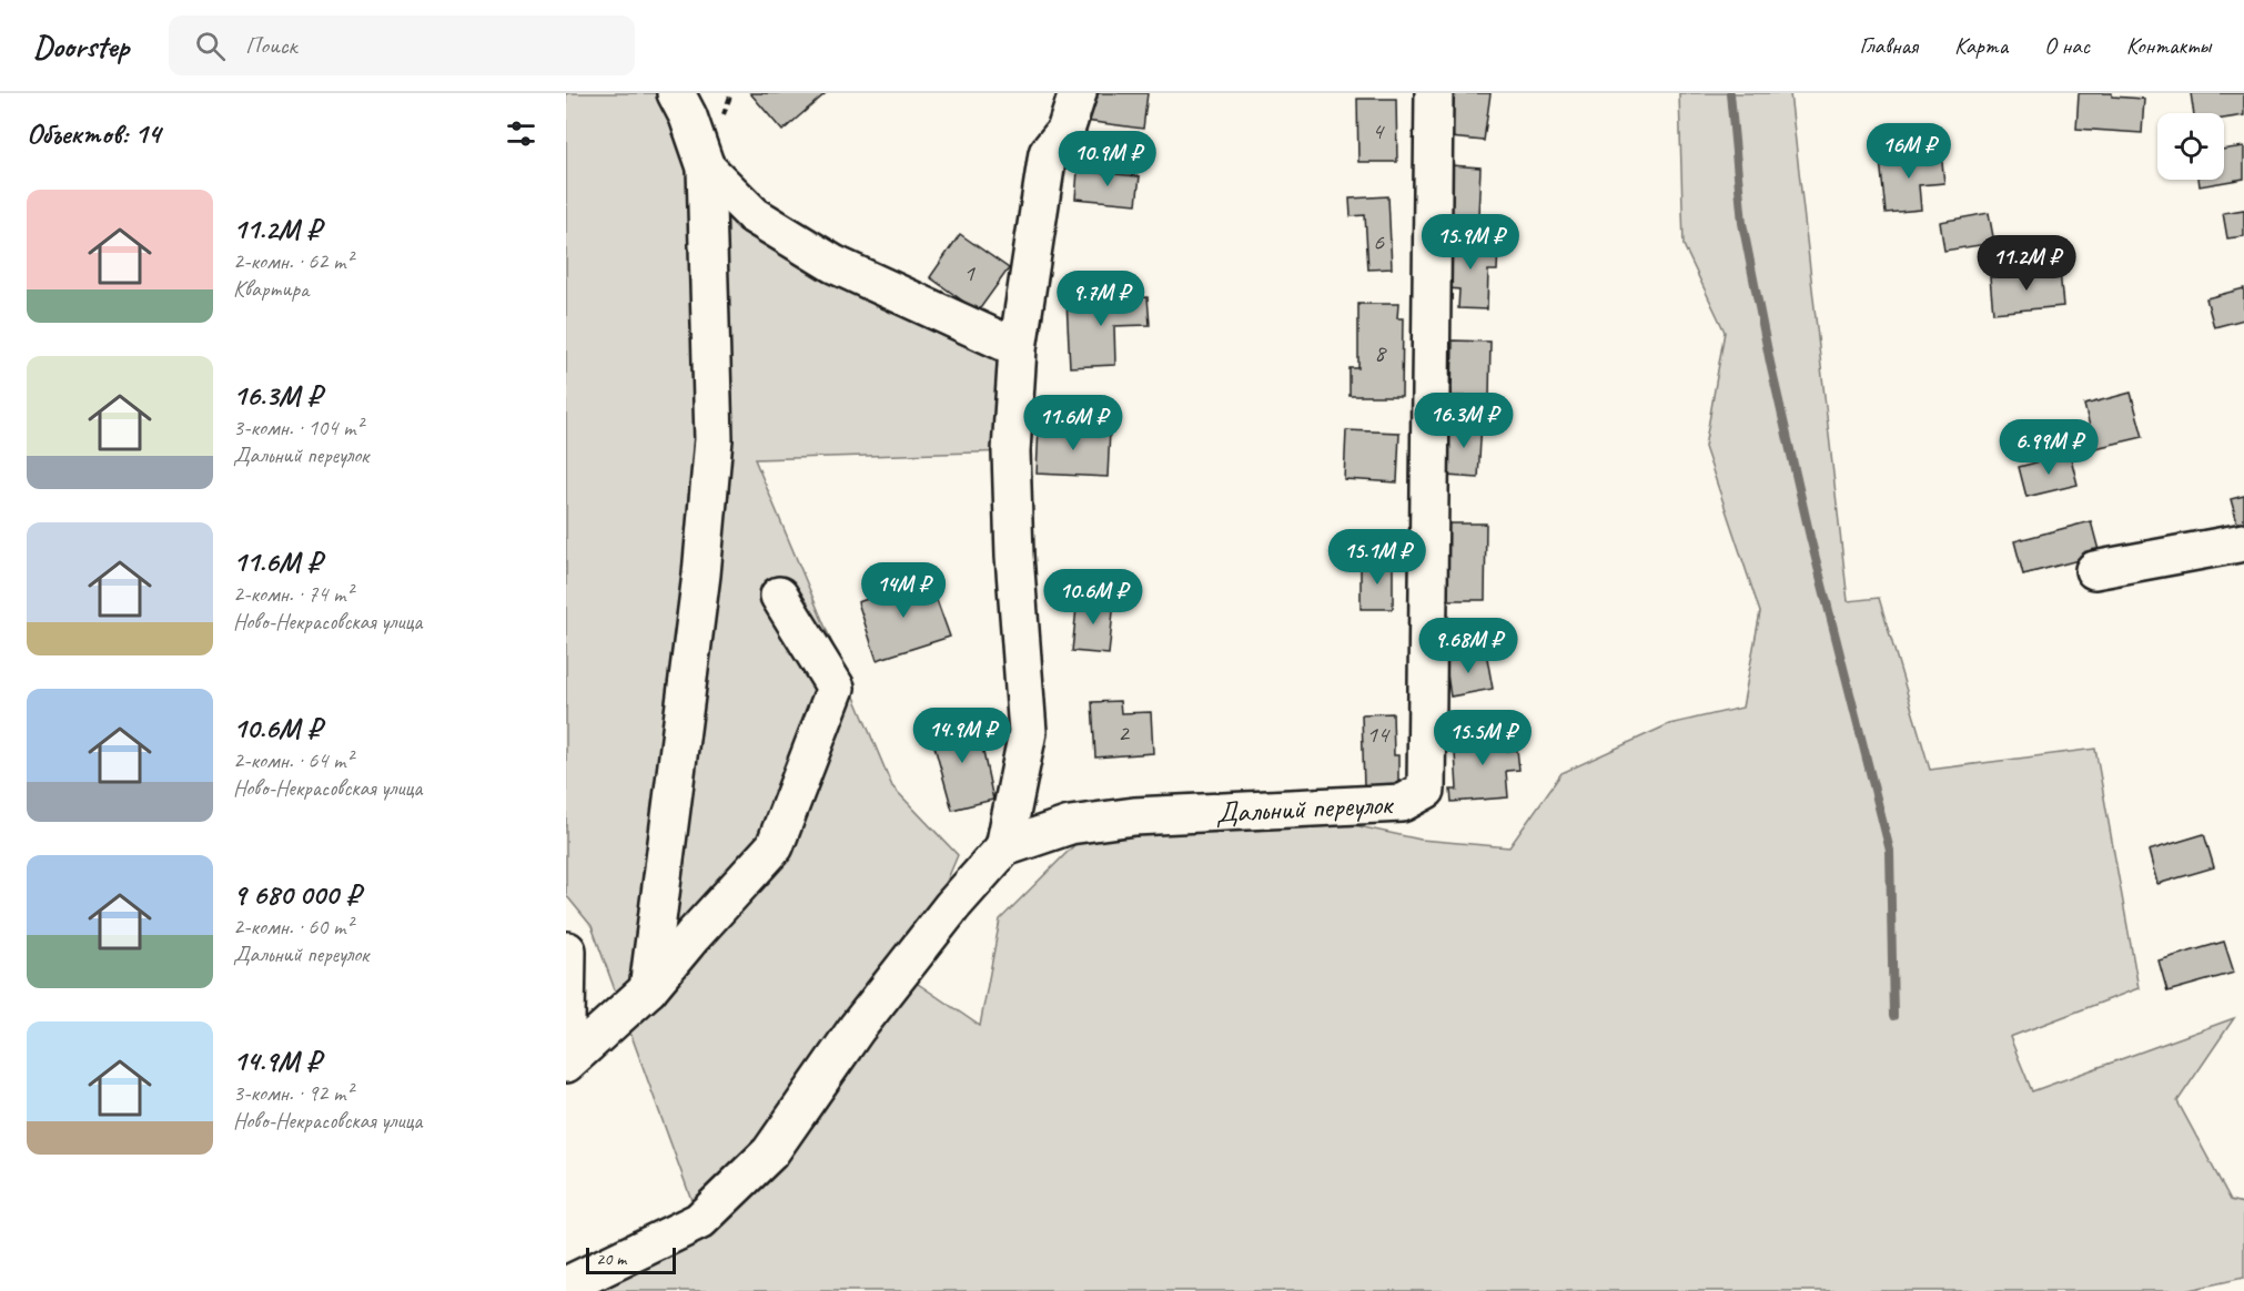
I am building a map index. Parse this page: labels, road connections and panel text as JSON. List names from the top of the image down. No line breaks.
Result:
{"streets":{"street":["Дальний переулок"]},"house_numbers":["4","6","1","8","2","14"],"scale_bar":"20 m","page":{"header":"Doorstep","search":"Поиск","nav":["Главная","Карта","О нас","Контакты"],"heading":"Объектов: 14","price":["16M ₽","10.9M ₽","15.9M ₽","11.2M ₽","9.7M ₽","16.3M ₽","11.6M ₽","6.99M ₽","15.1M ₽","14M ₽","10.6M ₽","9.68M ₽","14.9M ₽","15.5M ₽"],"list":[{"name":"11.2M ₽","note":"2-комн. · 62 m² · Квартира"},{"name":"16.3M ₽","note":"3-комн. · 104 m² · Дальний переулок"},{"name":"11.6M ₽","note":"2-комн. · 74 m² · Ново-Некрасовская улица"},{"name":"10.6M ₽","note":"2-комн. · 64 m² · Ново-Некрасовская улица"},{"name":"9 680 000 ₽","note":"2-комн. · 60 m² · Дальний переулок"},{"name":"14.9M ₽","note":"3-комн. · 92 m² · Ново-Некрасовская улица"}],"scale":"20 m"}}
